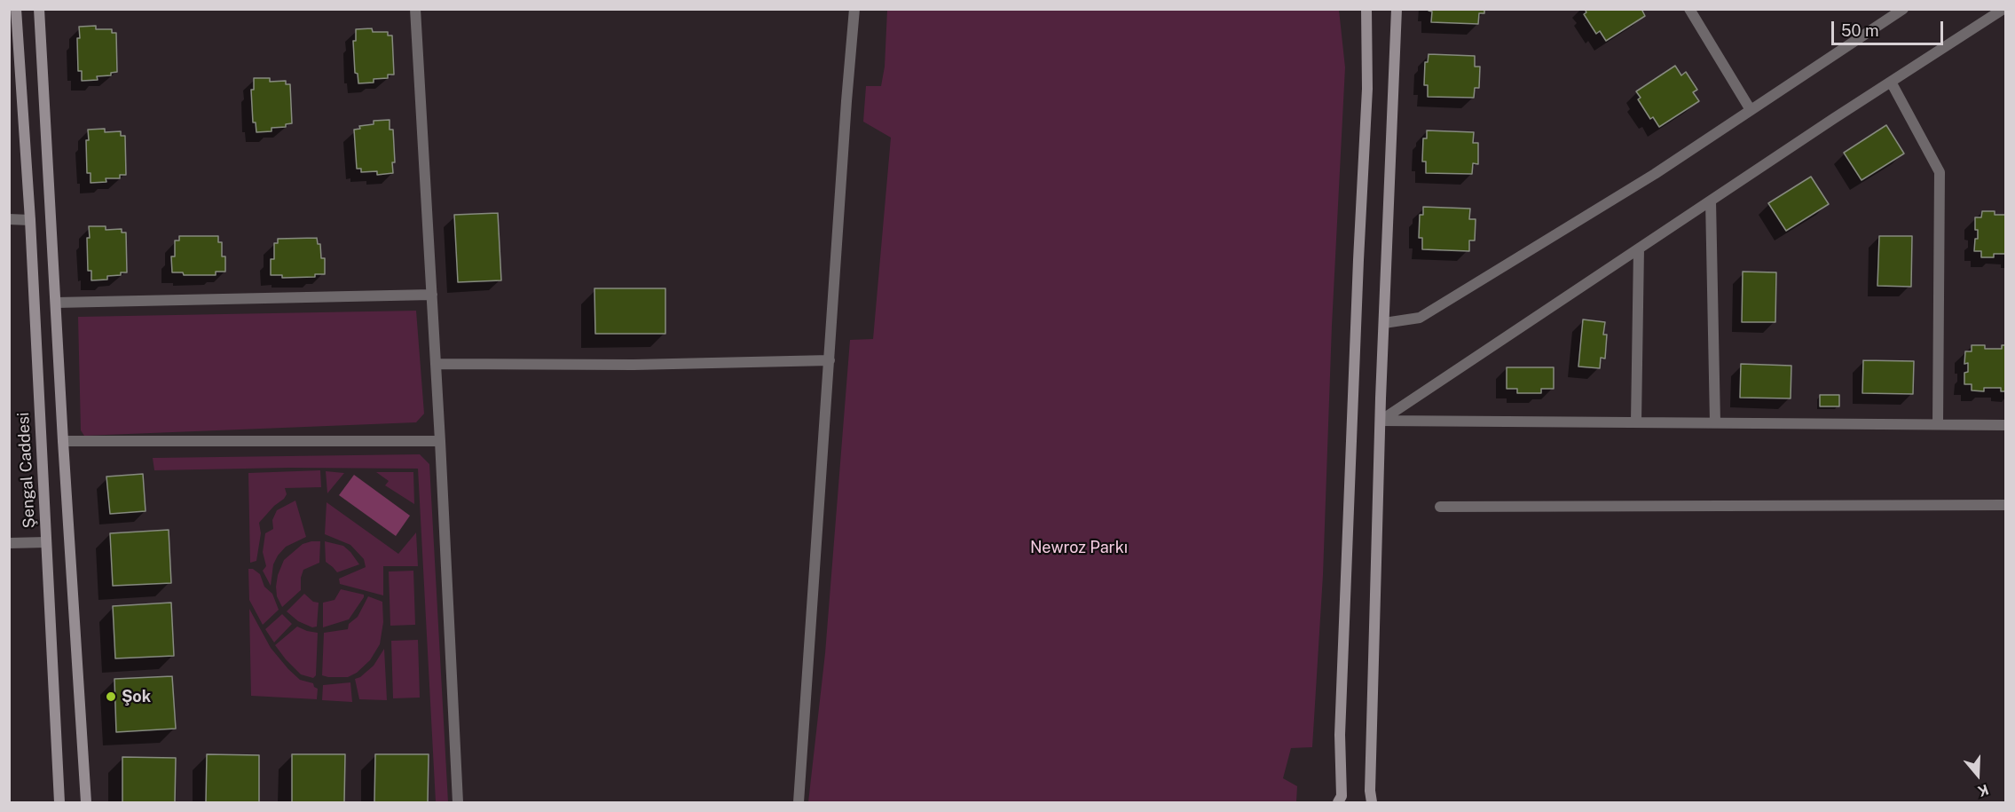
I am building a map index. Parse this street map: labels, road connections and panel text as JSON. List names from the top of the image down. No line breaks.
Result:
{"streets":{"main road":["Şengal Caddesi"]},"parks":["Newroz Parkı"],"places":["Şok"],"scale_bar":"50 m","north":"bottom"}
